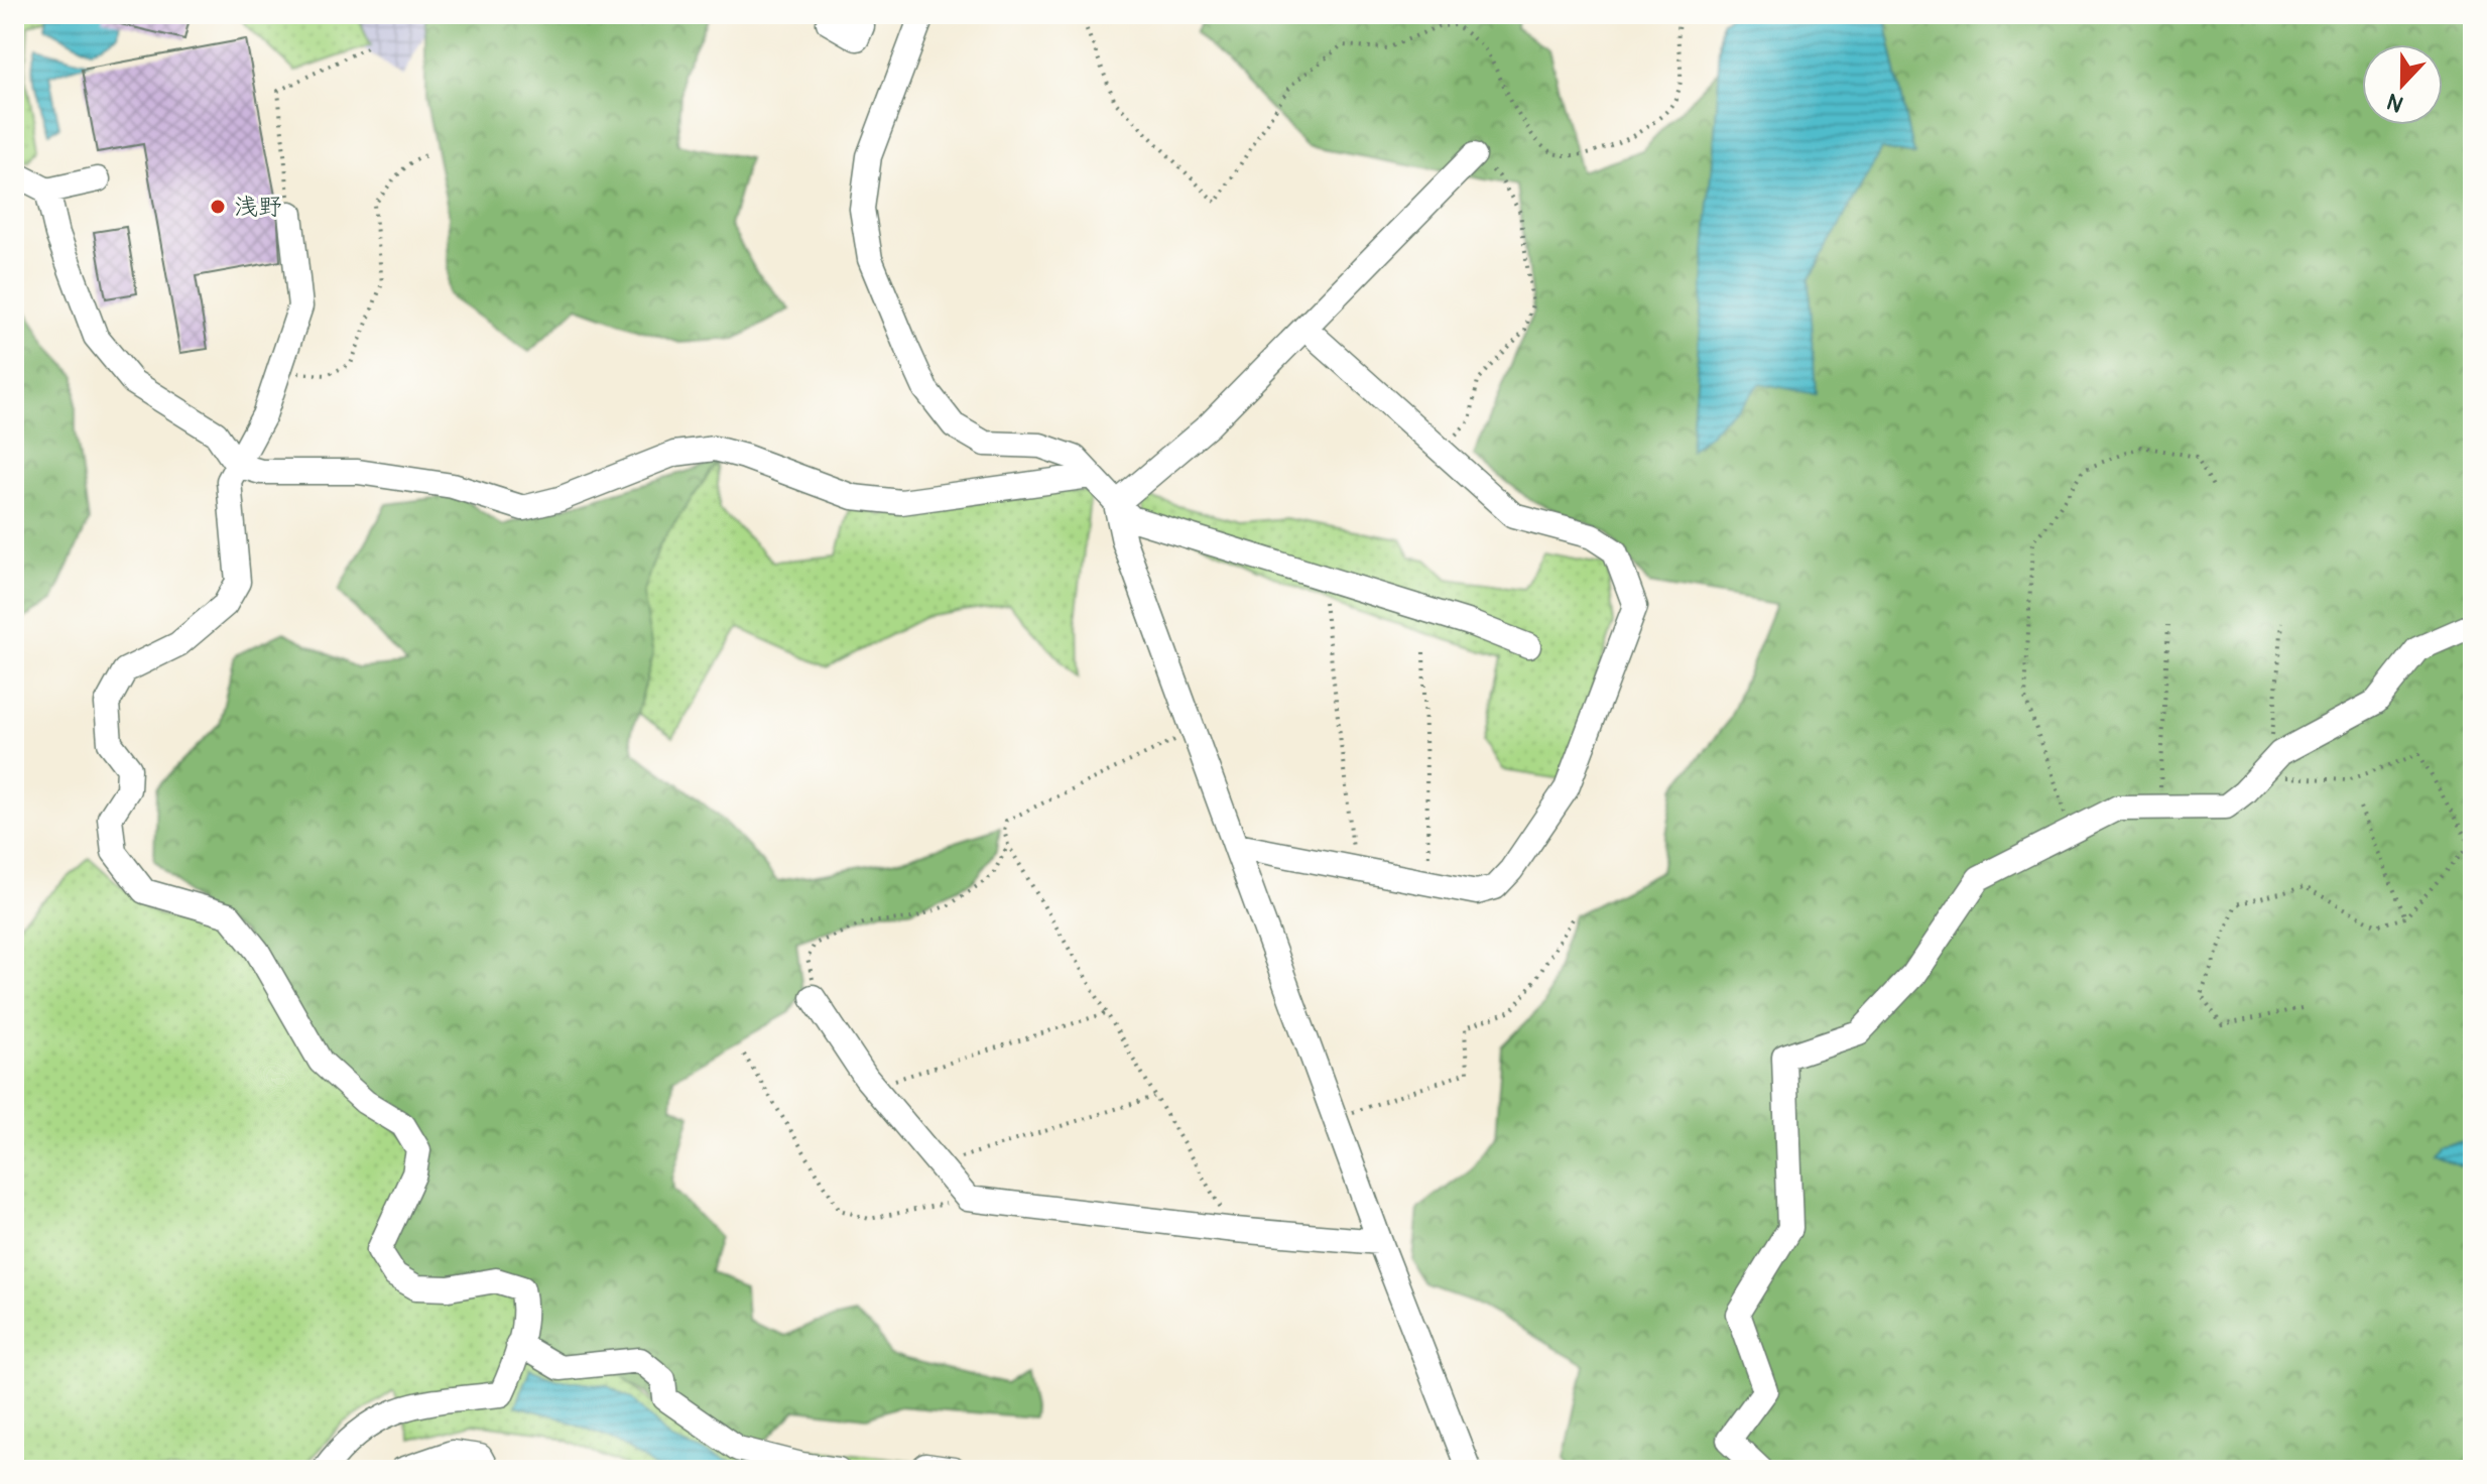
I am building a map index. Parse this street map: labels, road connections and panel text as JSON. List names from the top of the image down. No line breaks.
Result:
{"places":["浅野"],"north":"bottom"}
